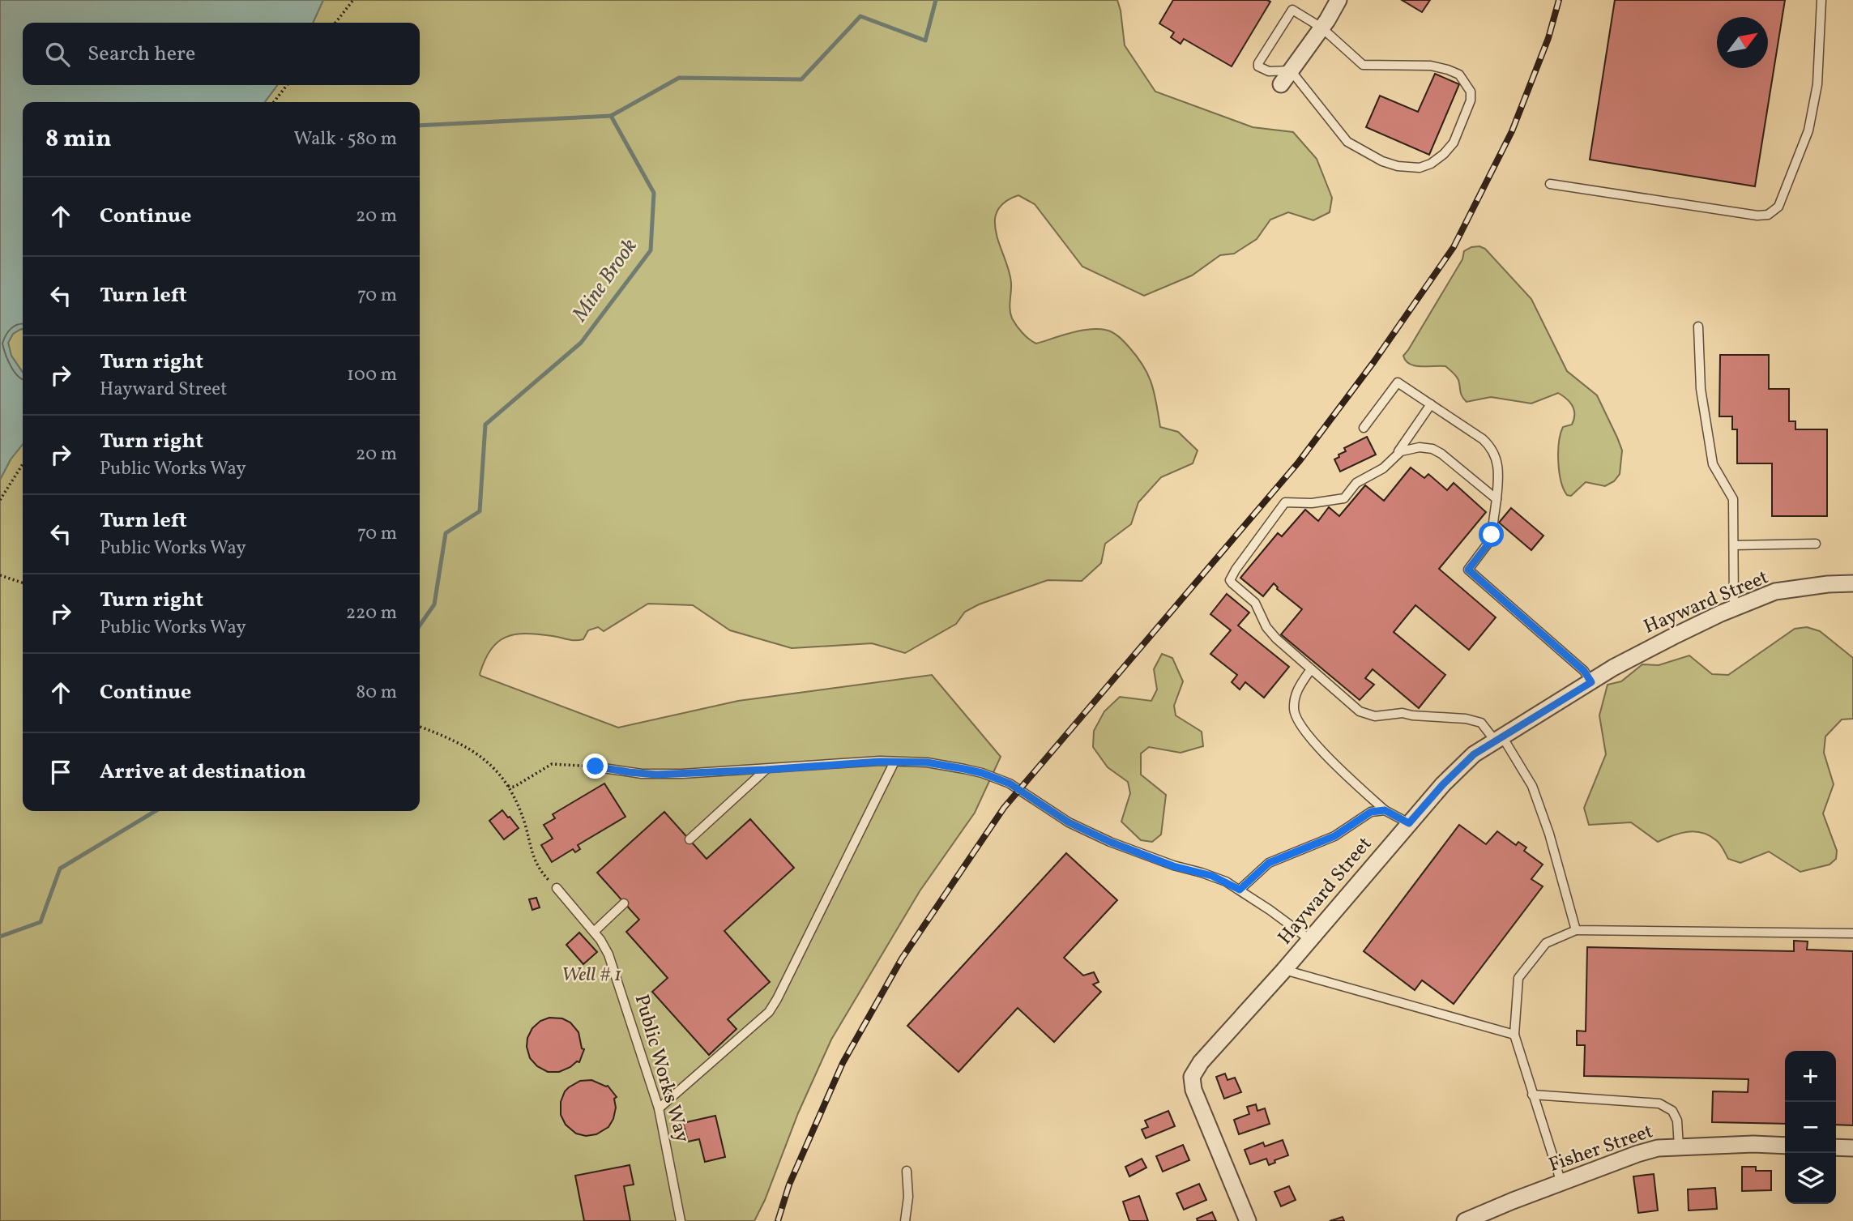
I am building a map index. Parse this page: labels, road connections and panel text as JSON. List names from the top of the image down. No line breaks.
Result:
{"streets":{"street":["Hayward Street","Fisher Street"],"lane":["Public Works Way"]},"water":["Mine Brook"],"parks":["Well # 1"],"north":"top right","page":{"search":"Search here","heading":["8 min","Walk · 580 m"],"list":[["Continue","20 m"],["Turn left","70 m"],["Turn right","Hayward Street","100 m"],["Turn right","Public Works Way","20 m"],["Turn left","Public Works Way","70 m"],["Turn right","Public Works Way","220 m"],["Continue","80 m"],"Arrive at destination"],"map_buttons":["+","−"]}}
